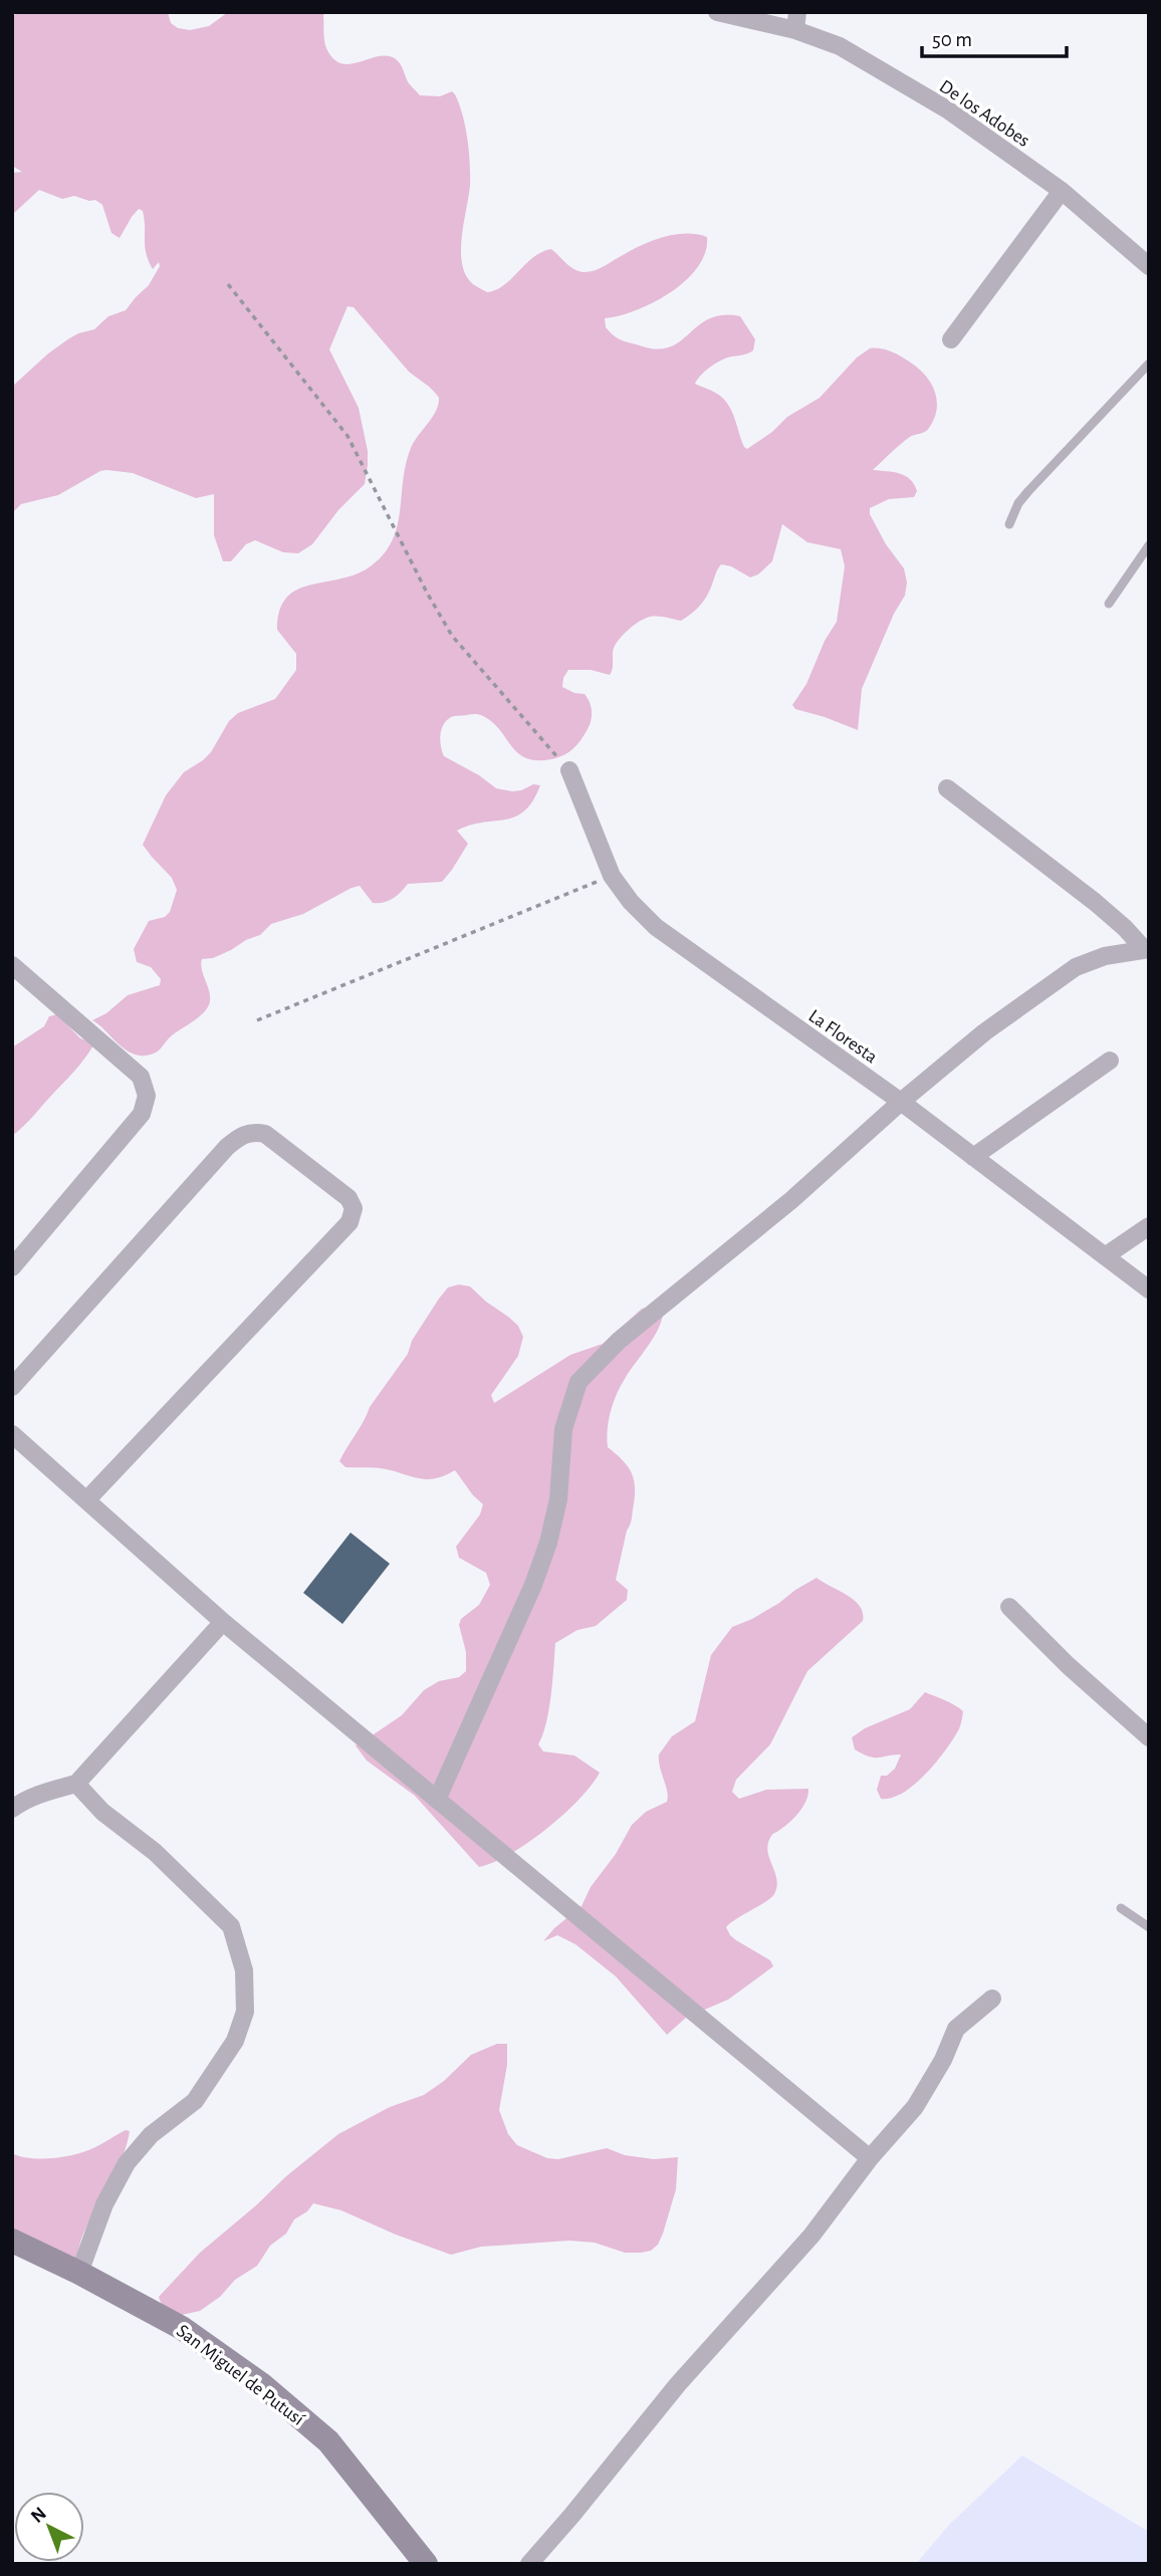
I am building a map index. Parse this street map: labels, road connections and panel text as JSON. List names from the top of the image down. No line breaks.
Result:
{"streets":{"street":["De los Adobes","La Floresta","San Miguel de Putusí"]},"scale_bar":"50 m","north":"top left"}
